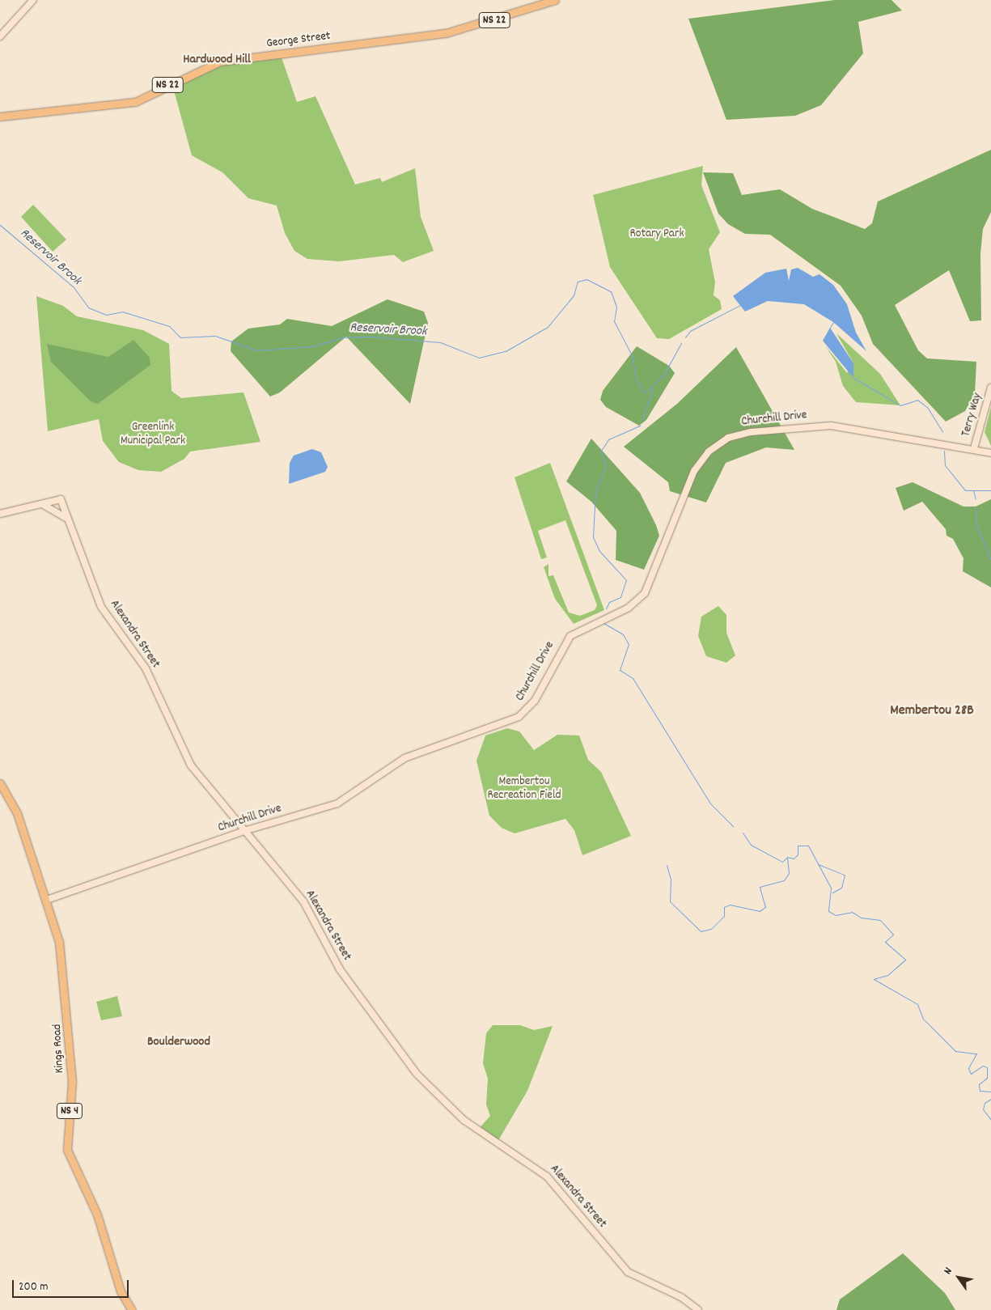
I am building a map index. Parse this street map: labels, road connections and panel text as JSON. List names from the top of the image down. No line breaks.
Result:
{"streets":{"main road":["NS 22","George Street","Terry Way","Churchill Drive","Alexandra Street","Kings Road","NS 4"]},"crossings":[["Terry Way","Churchill Drive"],["Churchill Drive","Alexandra Street"],["Churchill Drive","Kings Road"]],"districts":["Hardwood Hill","Membertou 28B","Boulderwood"],"water":["Reservoir Brook"],"parks":["Rotary Park","Greenlink Municipal Park","Membertou Recreation Field"],"scale_bar":"200 m","north":"top left"}
